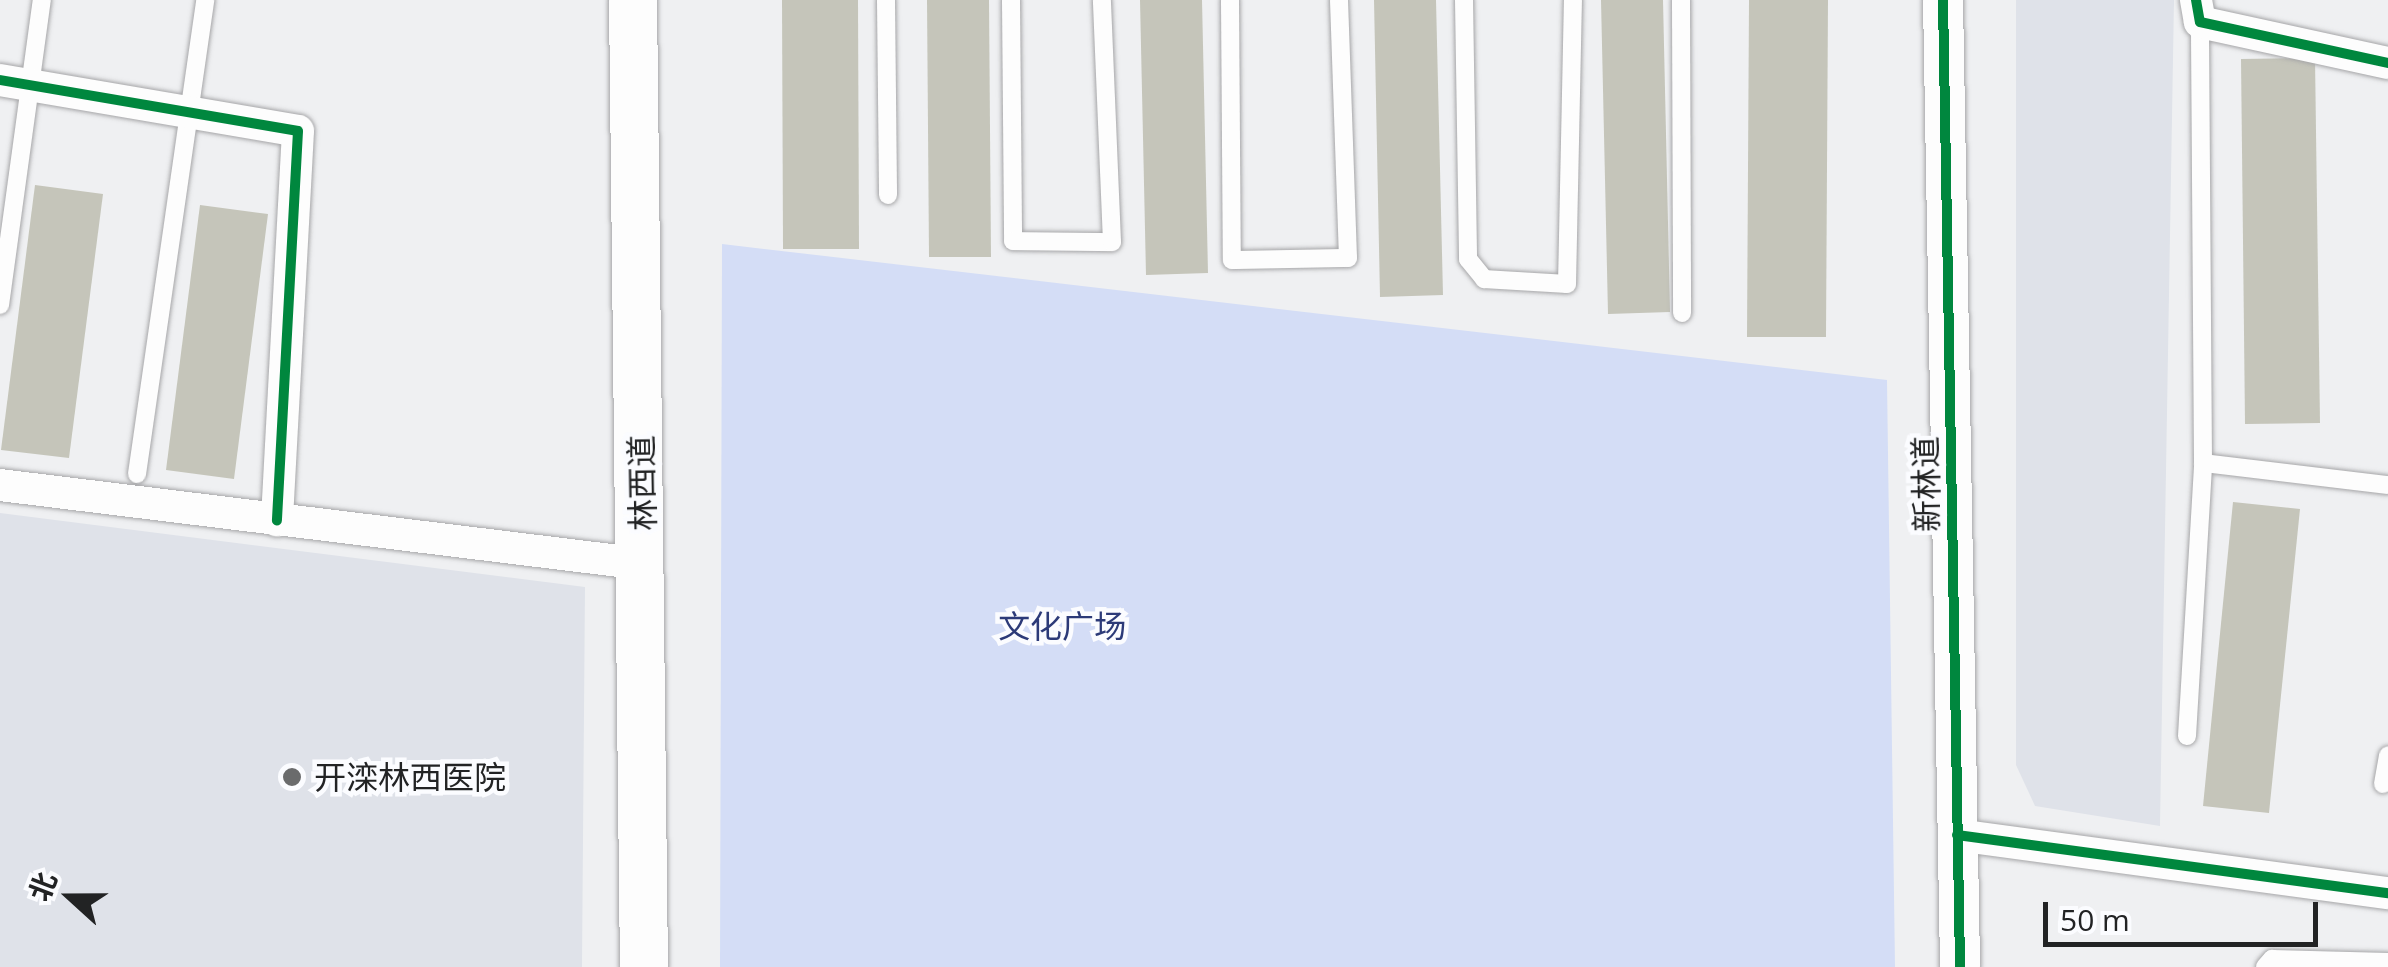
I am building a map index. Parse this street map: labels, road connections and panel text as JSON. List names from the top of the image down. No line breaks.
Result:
{"streets":{"main road":["林西道"],"street":["新林道"]},"parks":["文化广场"],"places":["开滦林西医院"],"scale_bar":"50 m","north":"left"}
